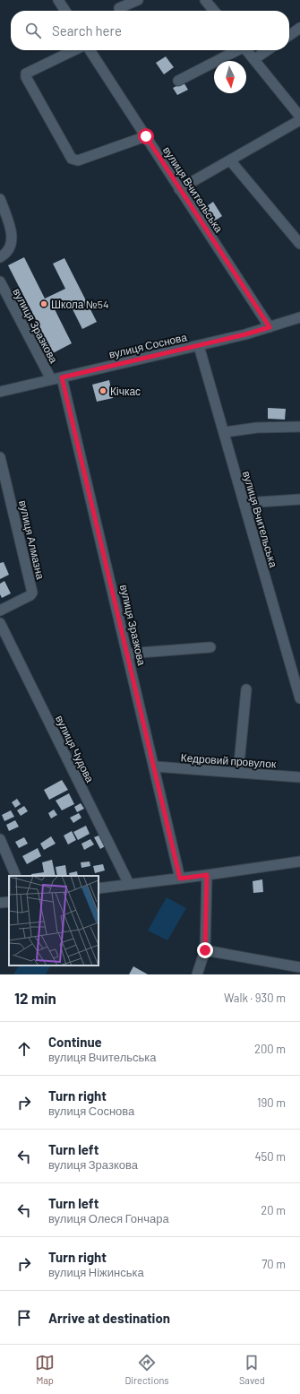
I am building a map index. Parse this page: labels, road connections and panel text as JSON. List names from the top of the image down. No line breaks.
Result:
{"streets":{"street":["вулиця Вчительська","вулиця Зразкова","вулиця Соснова","вулиця Алмазна","вулиця Чудова","Кедровий провулок"]},"crossings":[["вулиця Вчительська","вулиця Соснова"],["вулиця Зразкова","вулиця Соснова"],["вулиця Зразкова","Кедровий провулок"]],"places":["Школа №54","Кічкас"],"north":"bottom","page":{"search":"Search here","heading":["12 min","Walk · 930 m"],"list":[["Continue","вулиця Вчительська","200 m"],["Turn right","вулиця Соснова","190 m"],["Turn left","вулиця Зразкова","450 m"],["Turn left","вулиця Олеся Гончара","20 m"],["Turn right","вулиця Ніжинська","70 m"],"Arrive at destination"],"nav":["Map","Directions","Saved"]}}
